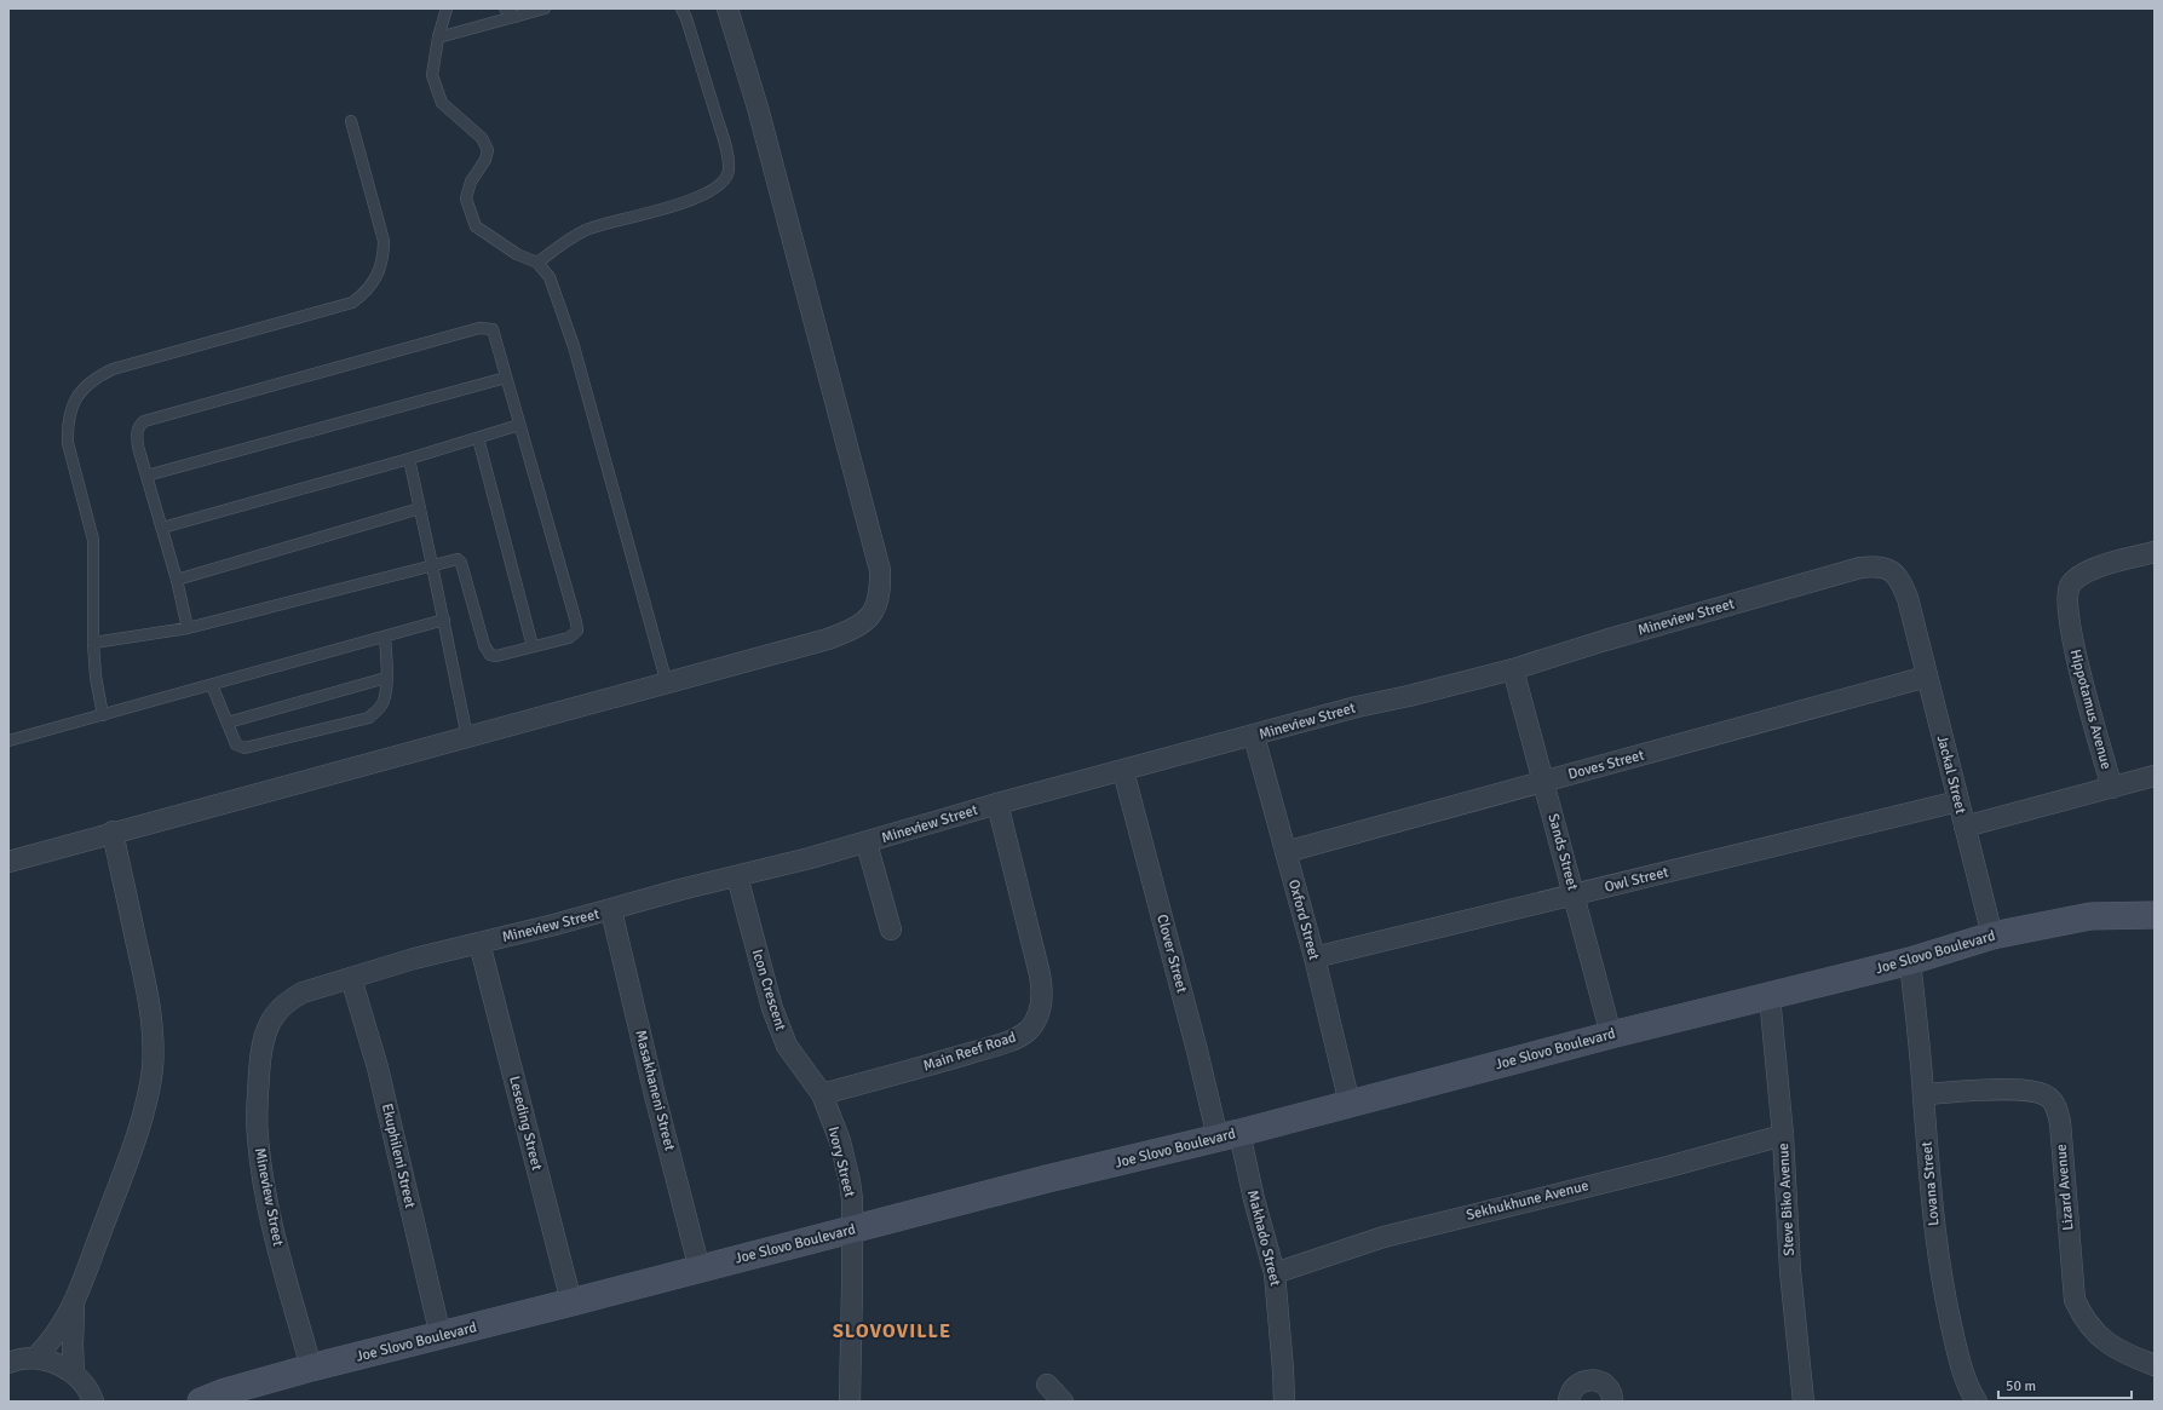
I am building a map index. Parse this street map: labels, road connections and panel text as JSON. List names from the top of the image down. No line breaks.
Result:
{"streets":{"street":["Mineview Street","Hippotamus Avenue","Doves Street","Jackal Street","Sands Street","Owl Street","Oxford Street","Joe Slovo Boulevard","Clover Street","Icon Crescent","Main Reef Road","Masakhaneni Street","Leseding Street","Ekuphileni Street","Ivory Street","Lovana Street","Lizard Avenue","Steve Biko Avenue","Sekhukhune Avenue","Makhado Street"]},"crossings":[["Mineview Street","Jackal Street"],["Mineview Street","Sands Street"],["Mineview Street","Oxford Street"],["Mineview Street","Joe Slovo Boulevard"],["Mineview Street","Clover Street"],["Mineview Street","Icon Crescent"],["Mineview Street","Main Reef Road"],["Mineview Street","Masakhaneni Street"],["Mineview Street","Leseding Street"],["Mineview Street","Ekuphileni Street"],["Doves Street","Jackal Street"],["Doves Street","Sands Street"],["Doves Street","Oxford Street"],["Jackal Street","Owl Street"],["Jackal Street","Joe Slovo Boulevard"],["Sands Street","Owl Street"],["Sands Street","Joe Slovo Boulevard"],["Owl Street","Oxford Street"],["Oxford Street","Joe Slovo Boulevard"],["Joe Slovo Boulevard","Clover Street"],["Joe Slovo Boulevard","Masakhaneni Street"],["Joe Slovo Boulevard","Leseding Street"],["Joe Slovo Boulevard","Ekuphileni Street"],["Joe Slovo Boulevard","Ivory Street"],["Joe Slovo Boulevard","Lovana Street"],["Joe Slovo Boulevard","Steve Biko Avenue"],["Joe Slovo Boulevard","Makhado Street"],["Clover Street","Makhado Street"],["Icon Crescent","Main Reef Road"],["Icon Crescent","Ivory Street"],["Main Reef Road","Ivory Street"],["Lovana Street","Lizard Avenue"],["Steve Biko Avenue","Sekhukhune Avenue"],["Sekhukhune Avenue","Makhado Street"]],"districts":["SLOVOVILLE"],"scale_bar":"50 m"}
